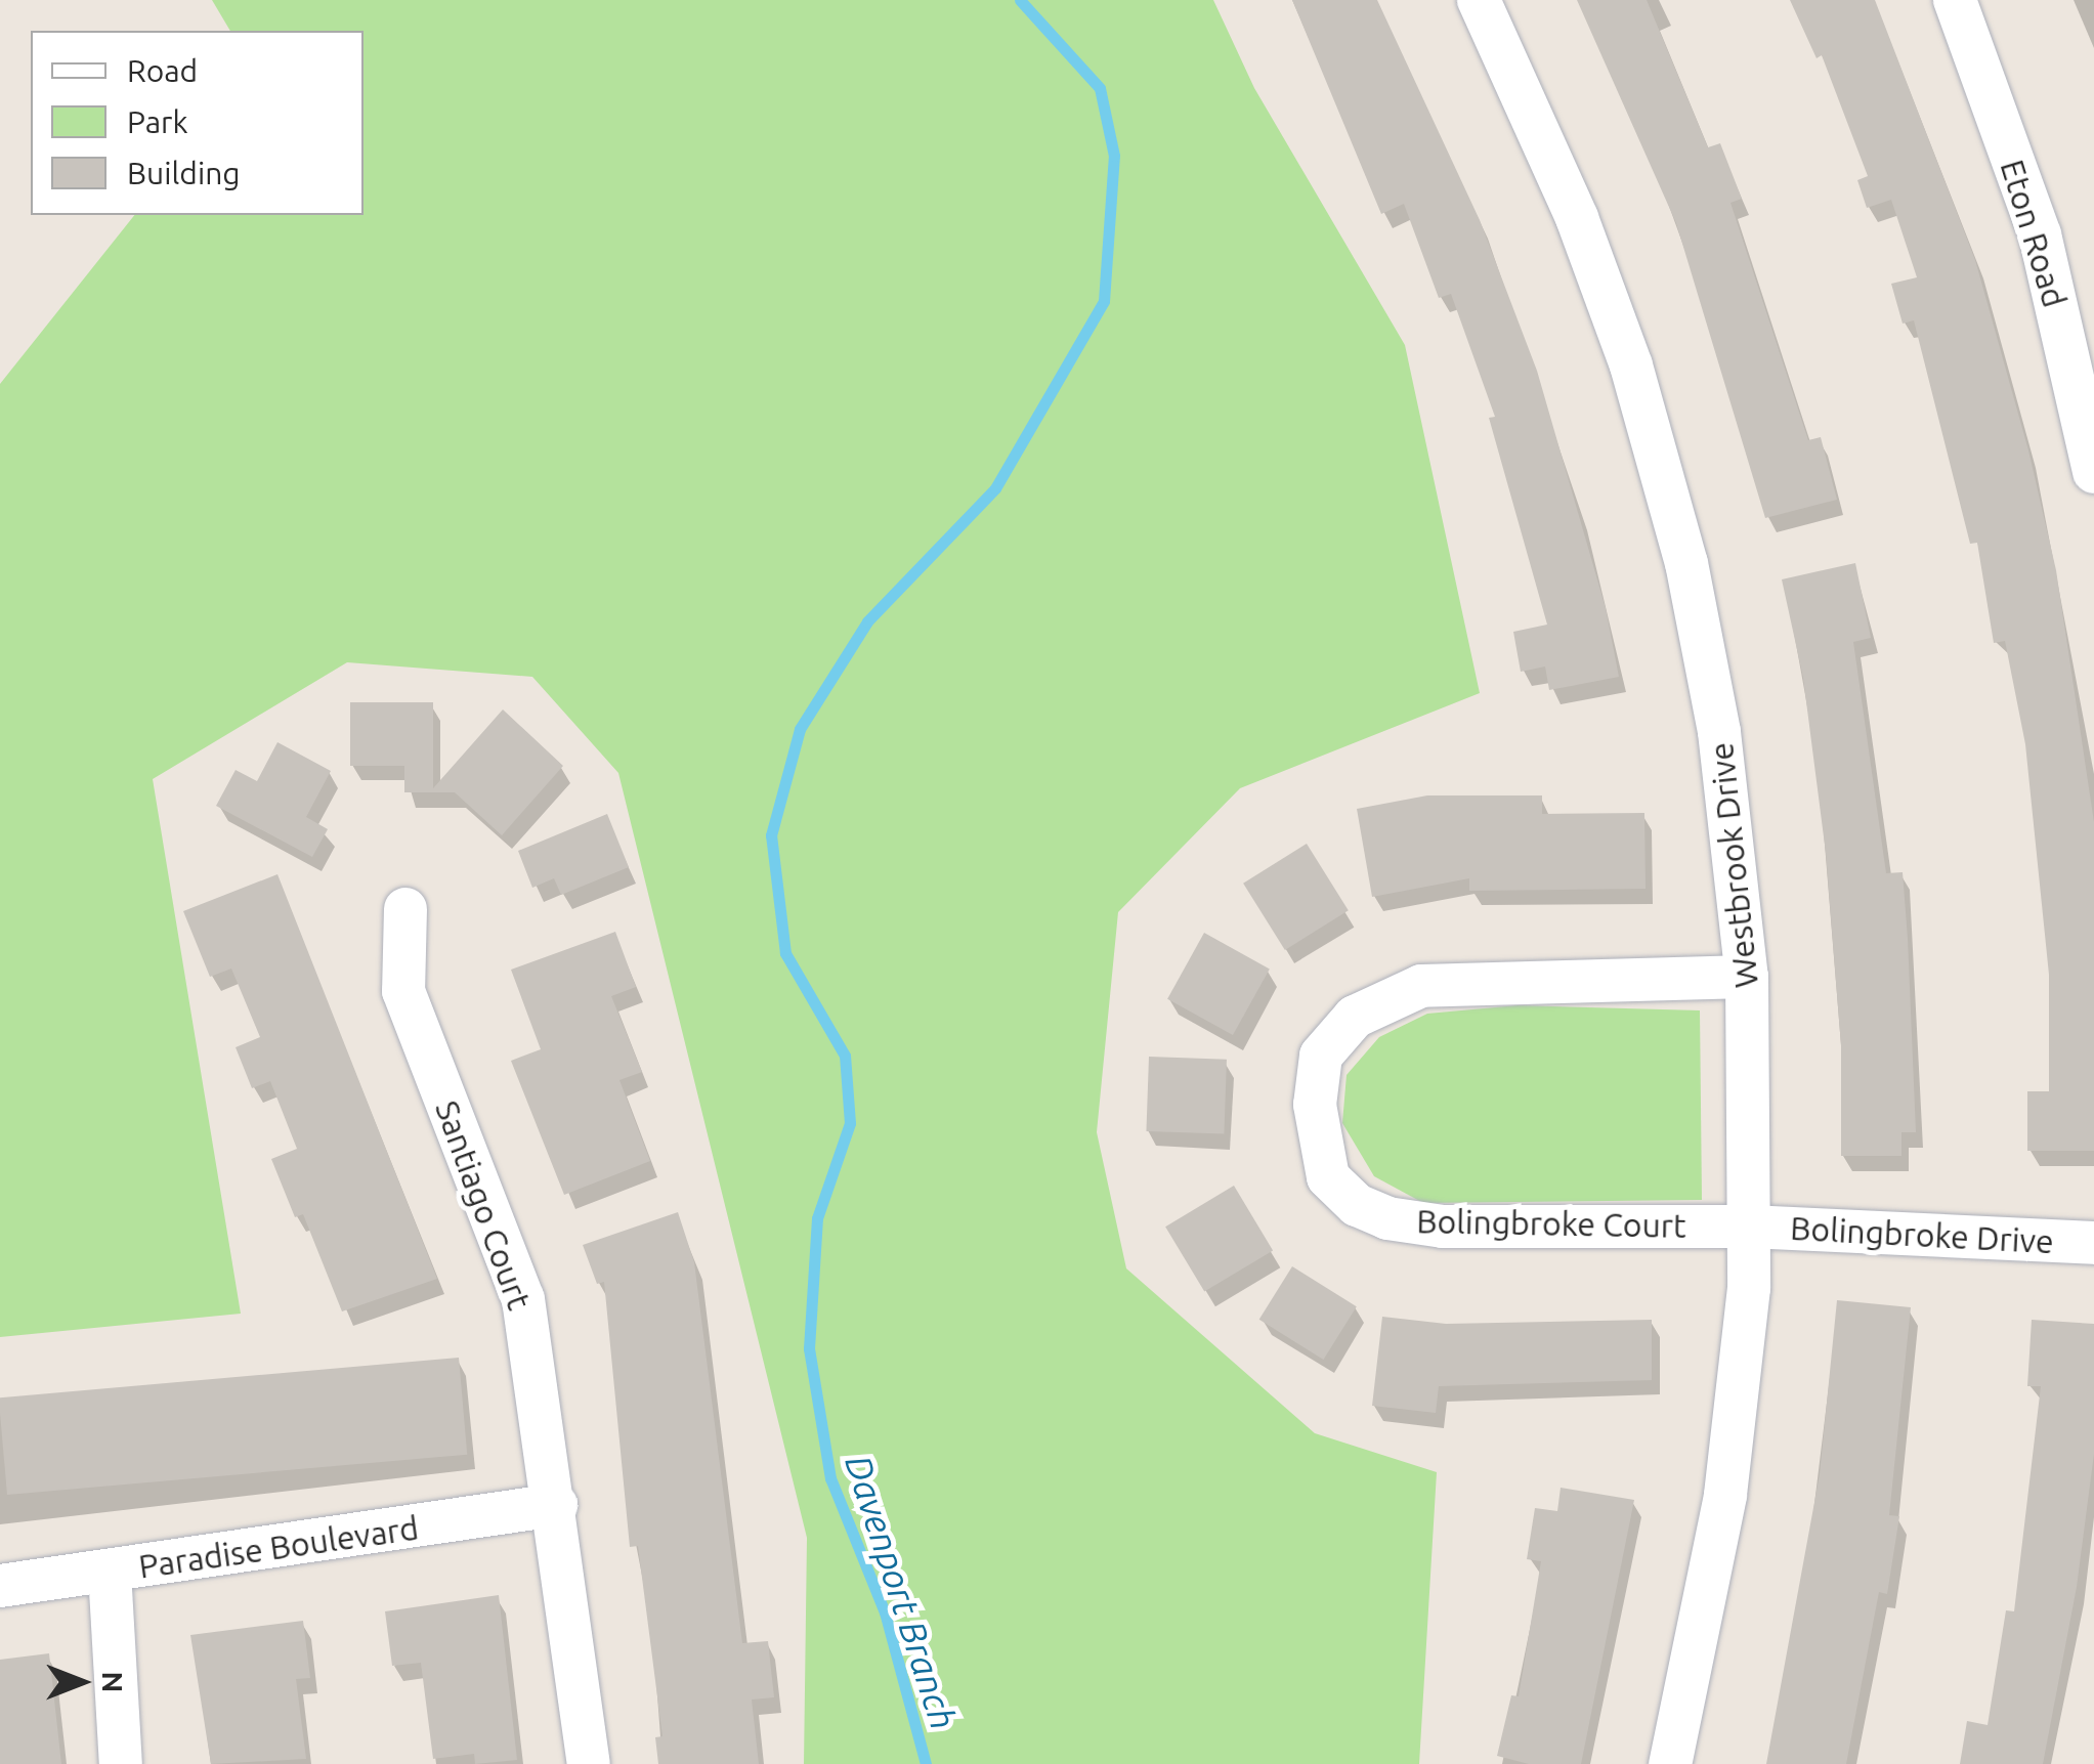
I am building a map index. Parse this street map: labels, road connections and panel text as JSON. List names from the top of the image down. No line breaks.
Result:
{"streets":{"street":["Eton Road","Westbrook Drive","Santiago Court","Bolingbroke Court","Bolingbroke Drive","Paradise Boulevard"]},"crossings":[["Westbrook Drive","Bolingbroke Court"],["Westbrook Drive","Bolingbroke Drive"],["Santiago Court","Paradise Boulevard"],["Bolingbroke Court","Bolingbroke Drive"]],"water":["Davenport Branch"],"legend":["Road","Park","Building"],"north":"right"}
